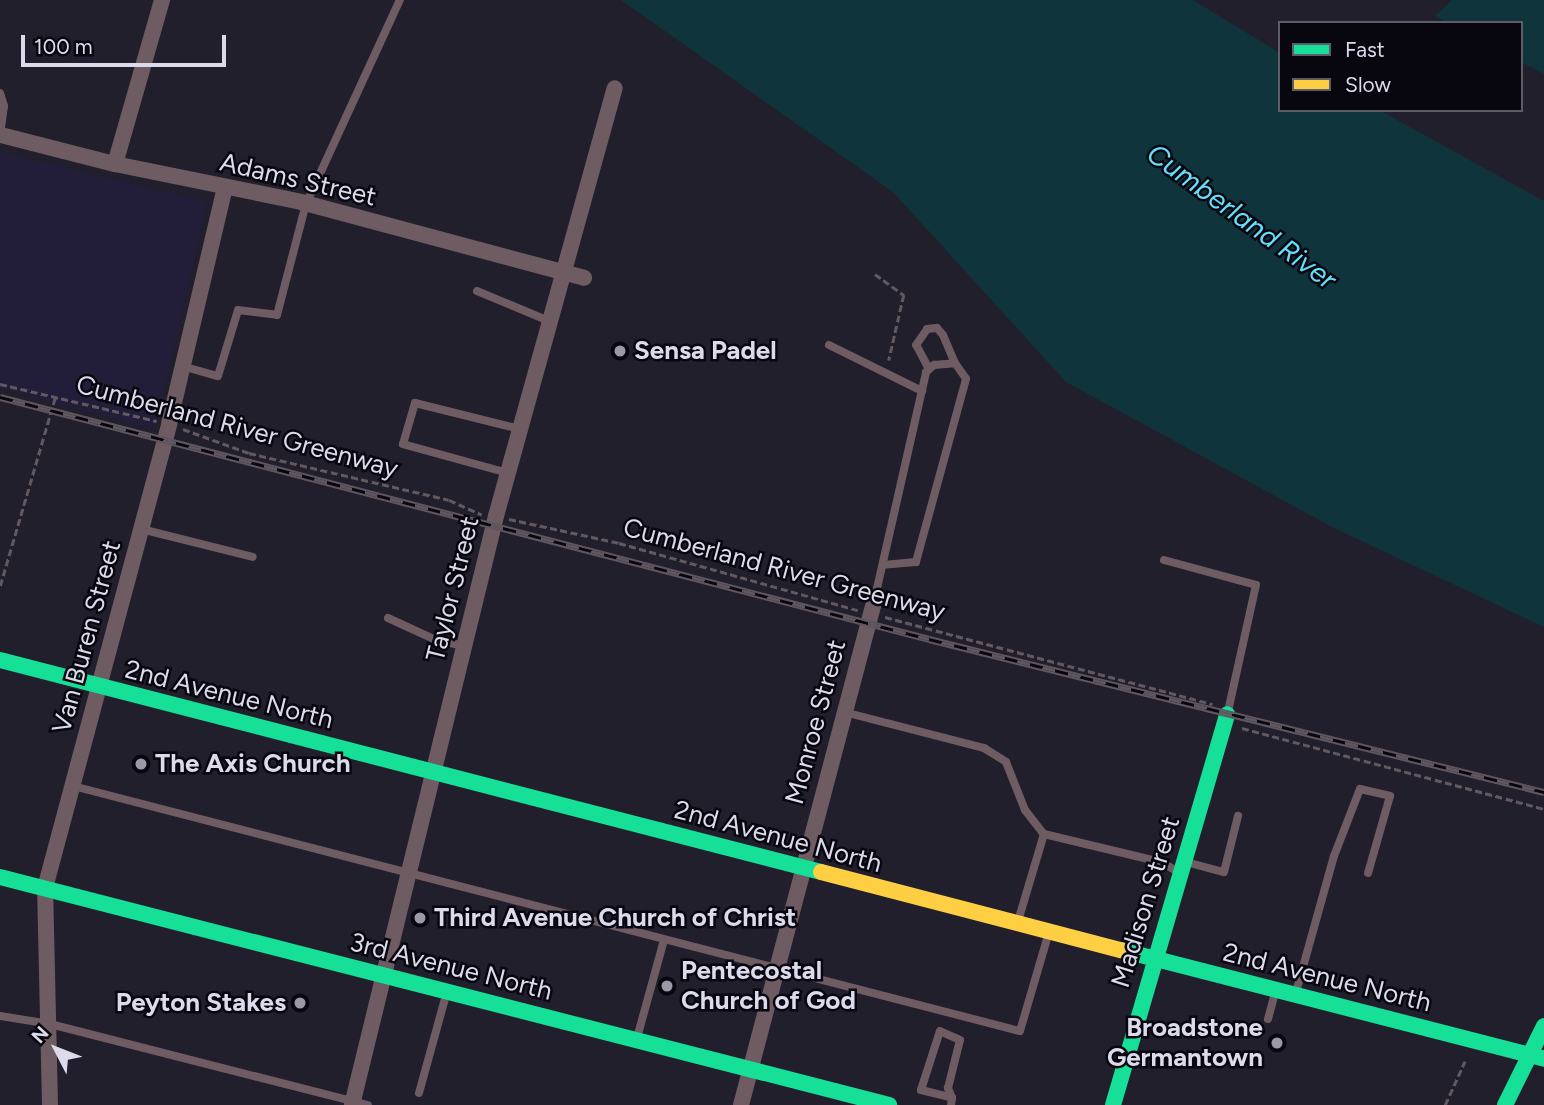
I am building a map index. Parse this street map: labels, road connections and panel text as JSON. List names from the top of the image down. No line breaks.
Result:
{"streets":{"street":["Adams Street","Taylor Street","Van Buren Street","2nd Avenue North","Monroe Street","Madison Street","3rd Avenue North"],"path":["Cumberland River Greenway"]},"crossings":[["Adams Street","Taylor Street"],["Adams Street","Van Buren Street"],["Cumberland River Greenway","Taylor Street"],["Cumberland River Greenway","Van Buren Street"],["Cumberland River Greenway","Monroe Street"],["Cumberland River Greenway","Madison Street"],["Taylor Street","2nd Avenue North"],["Taylor Street","3rd Avenue North"],["Van Buren Street","2nd Avenue North"],["Van Buren Street","3rd Avenue North"],["2nd Avenue North","Monroe Street"],["2nd Avenue North","Madison Street"],["Monroe Street","3rd Avenue North"]],"water":["Cumberland River"],"places":["Sensa Padel","The Axis Church","Third Avenue Church of Christ","Pentecostal Church of God","Peyton Stakes","Broadstone Germantown"],"legend":["Fast","Slow"],"scale_bar":"100 m","north":"top left"}
